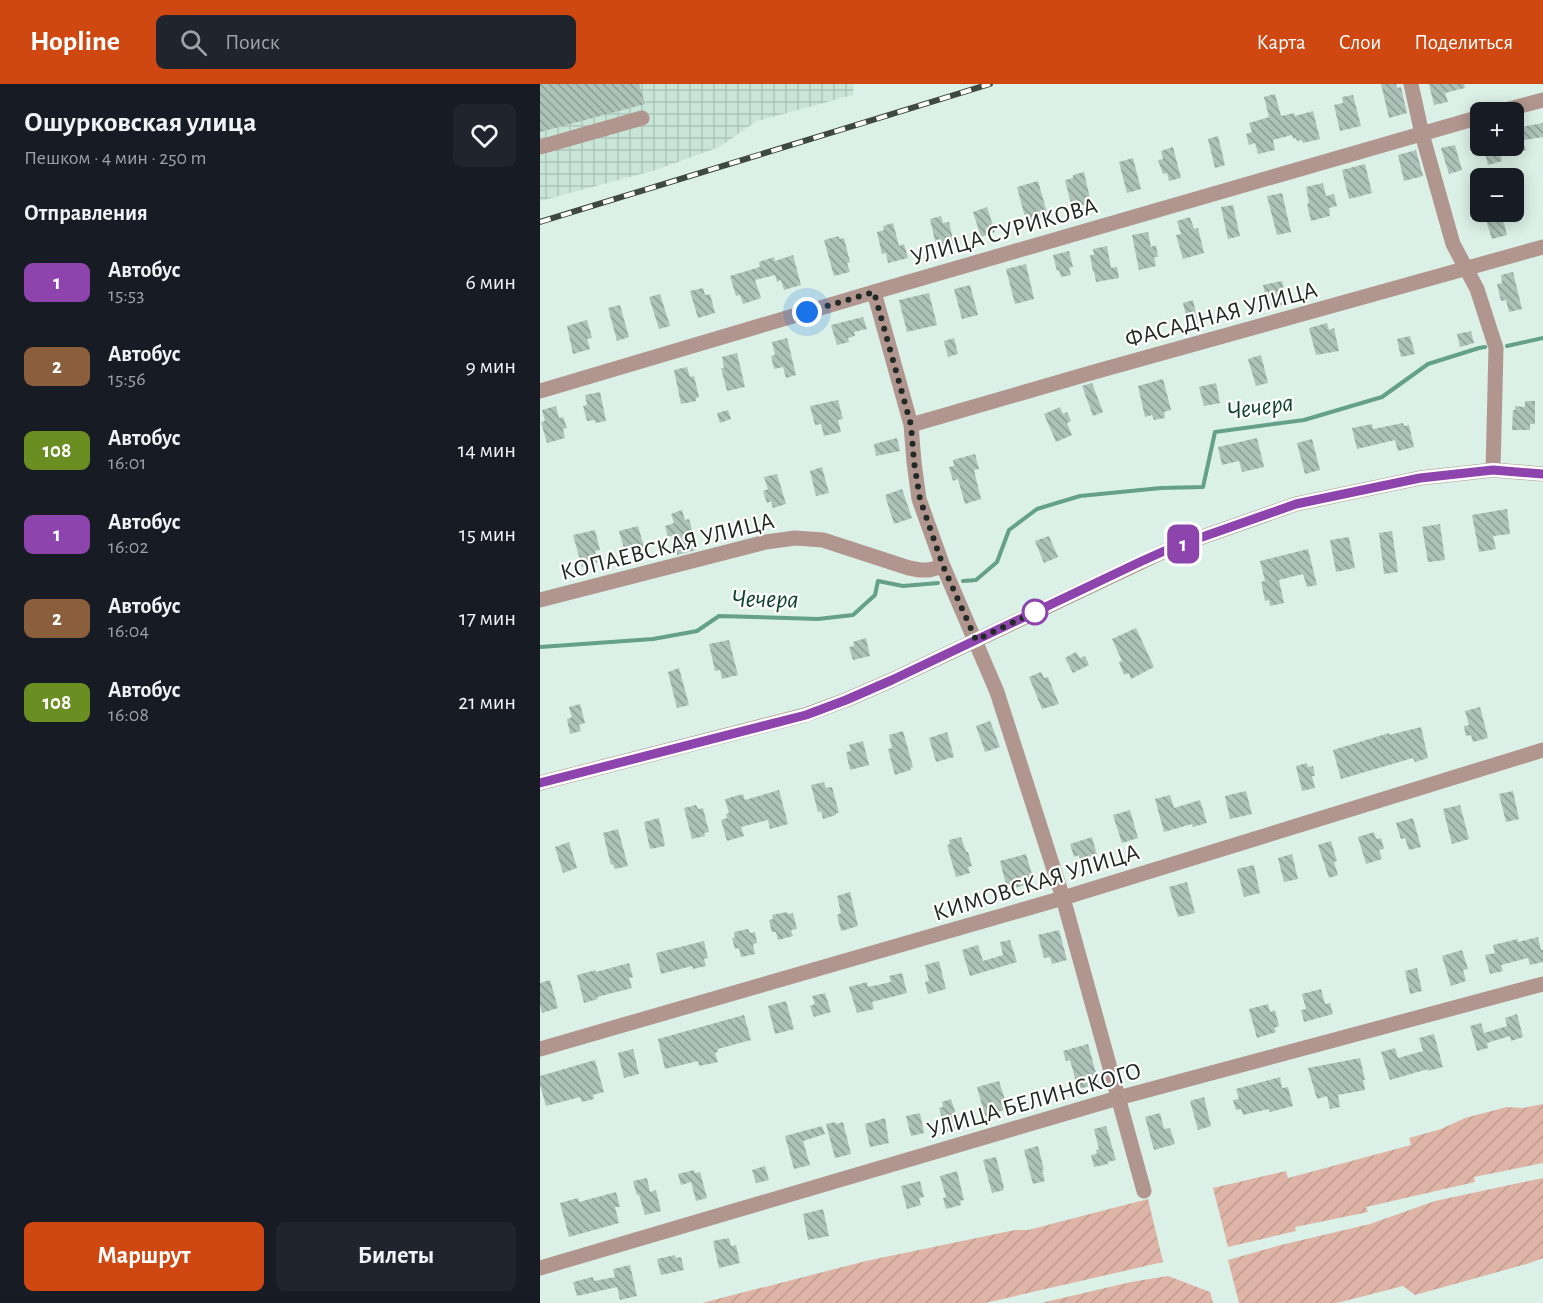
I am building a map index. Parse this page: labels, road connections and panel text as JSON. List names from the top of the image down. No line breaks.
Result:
{"streets":{"street":["УЛИЦА СУРИКОВА","ФАСАДНАЯ УЛИЦА","КОПАЕВСКАЯ УЛИЦА","КИМОВСКАЯ УЛИЦА","УЛИЦА БЕЛИНСКОГО"]},"water":["Чечера"],"lines":["bus line 1"],"page":{"header":"Hopline","search":"Поиск","nav":["Карта","Слои","Поделиться"],"heading":[["Ошурковская улица","Пешком · 4 мин · 250 m"],"Отправления"],"on_map":"1","map_buttons":["+","−"],"list":[{"mark":"1","name":"Автобус","note":"15:53","value":"6 мин"},{"mark":"2","name":"Автобус","note":"15:56","value":"9 мин"},{"mark":"108","name":"Автобус","note":"16:01","value":"14 мин"},{"mark":"1","name":"Автобус","note":"16:02","value":"15 мин"},{"mark":"2","name":"Автобус","note":"16:04","value":"17 мин"},{"mark":"108","name":"Автобус","note":"16:08","value":"21 мин"}],"buttons":["Маршрут","Билеты"]}}
